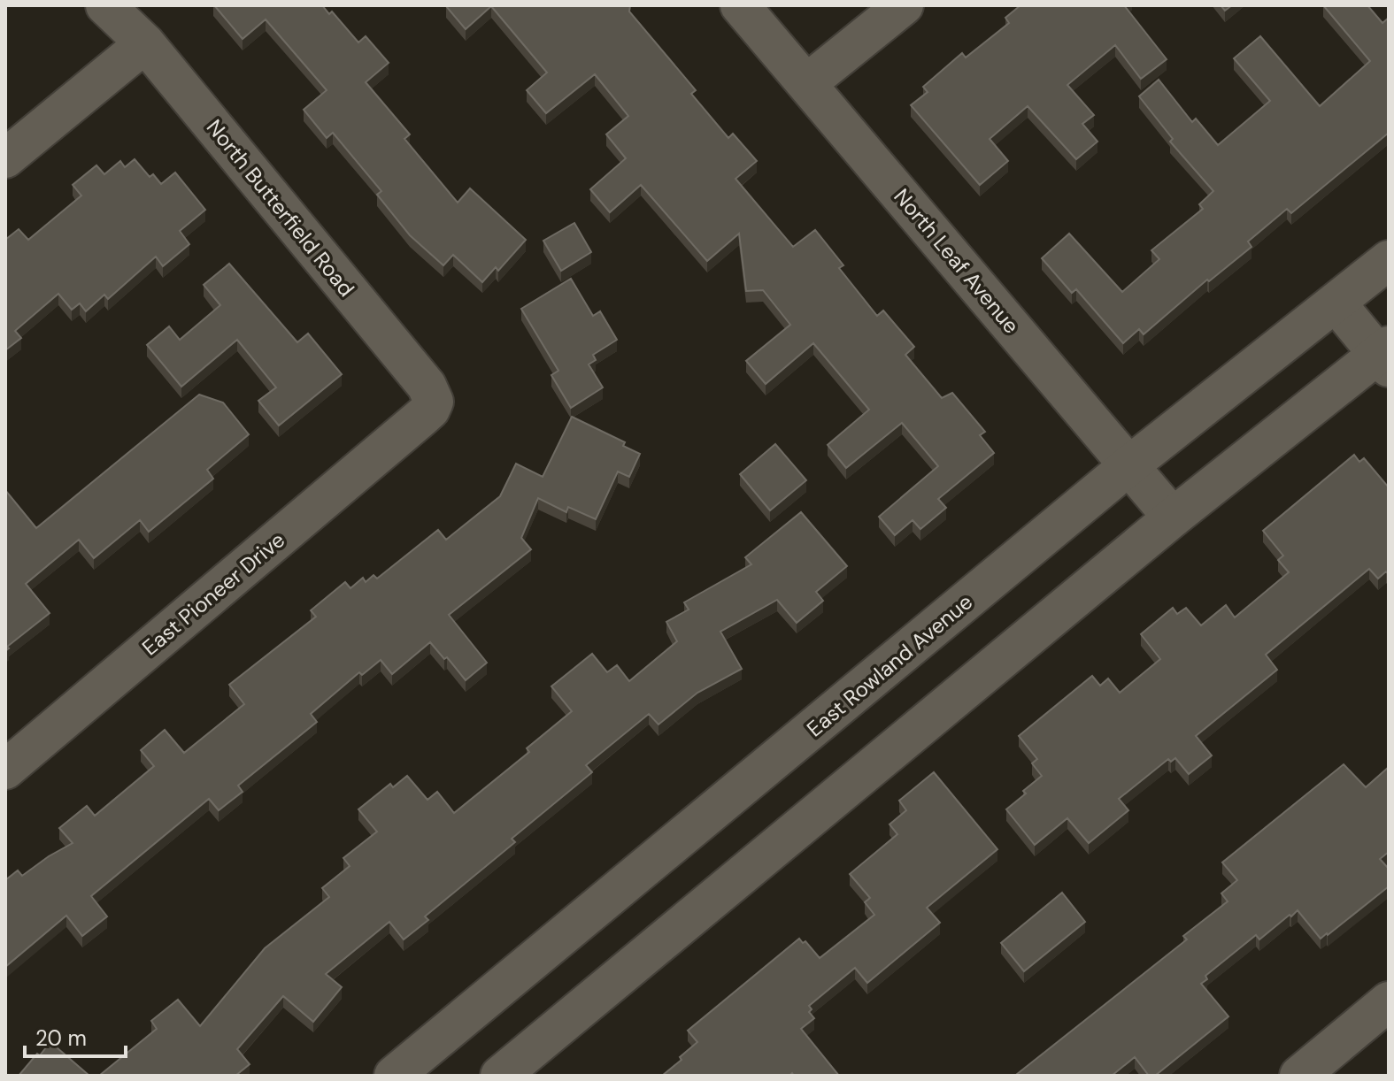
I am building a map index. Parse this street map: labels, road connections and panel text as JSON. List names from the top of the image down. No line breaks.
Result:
{"streets":{"street":["North Butterfield Road","North Leaf Avenue","East Pioneer Drive","East Rowland Avenue"]},"crossings":[["North Butterfield Road","East Pioneer Drive"],["North Leaf Avenue","East Rowland Avenue"]],"scale_bar":"20 m"}
